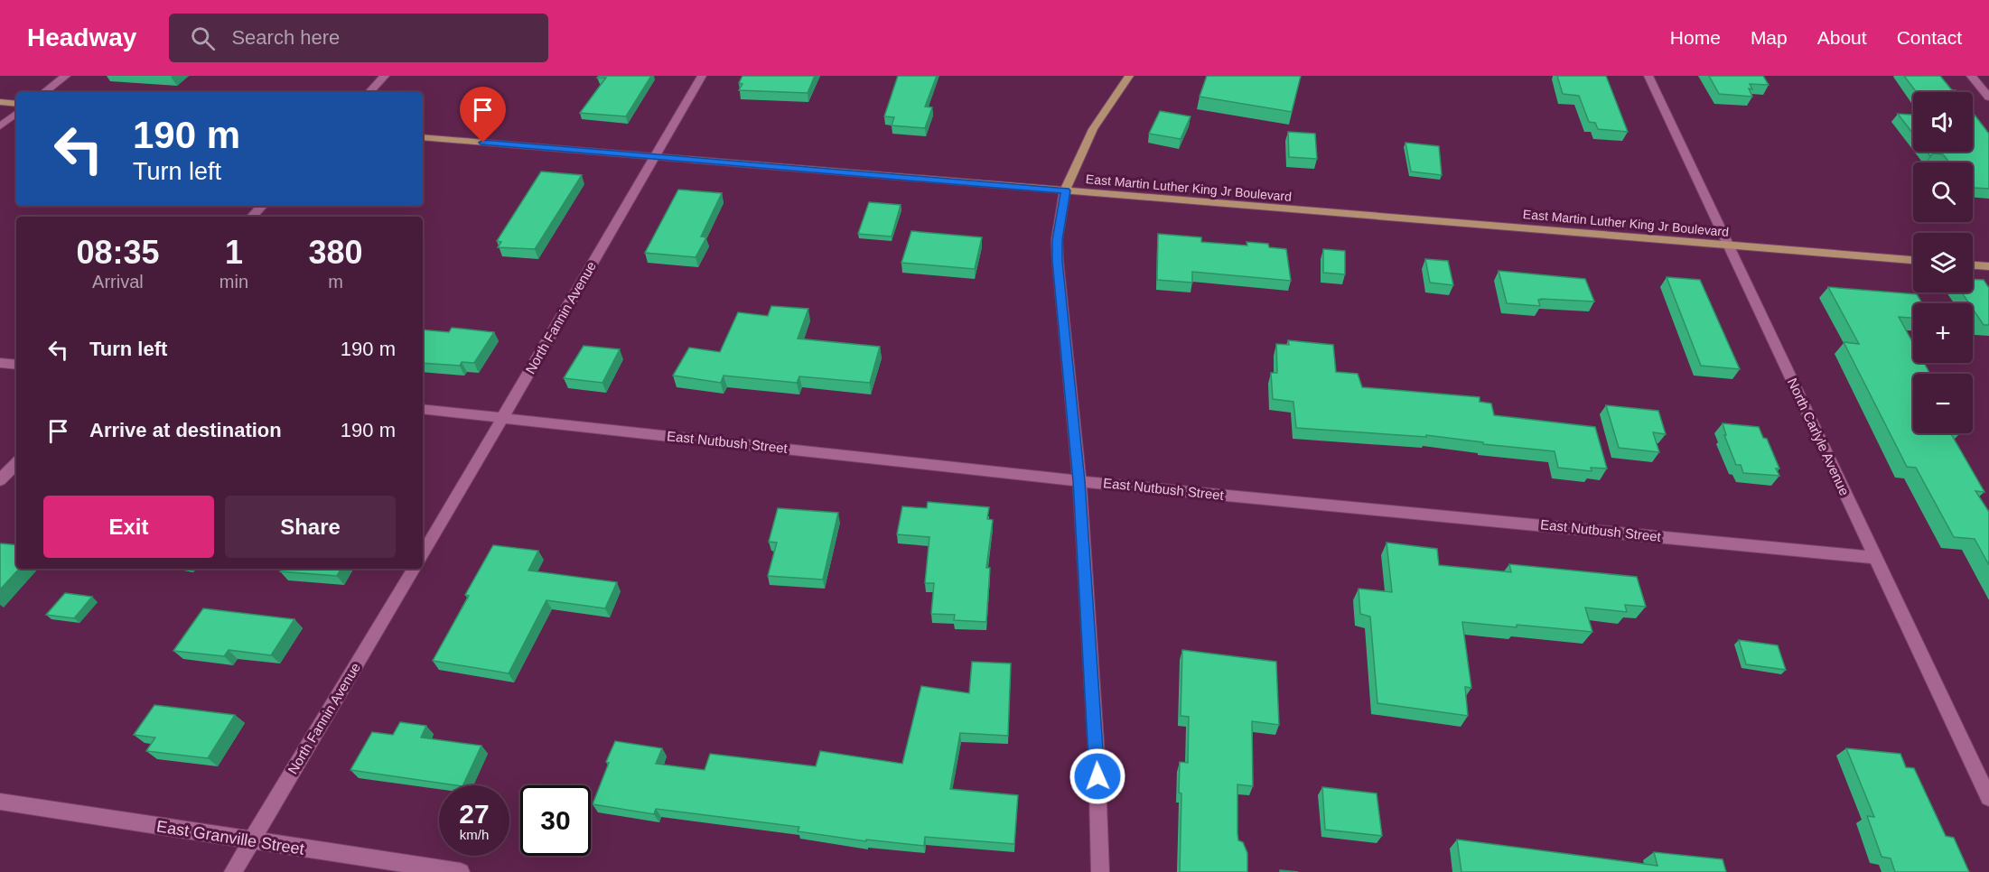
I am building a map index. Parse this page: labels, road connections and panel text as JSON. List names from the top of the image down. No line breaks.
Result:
{"streets":{"main road":["East Martin Luther King Jr Boulevard"],"street":["North Fannin Avenue","North Carlyle Avenue","East Nutbush Street","East Granville Street"]},"crossings":[["East Martin Luther King Jr Boulevard","North Fannin Avenue"],["East Martin Luther King Jr Boulevard","North Carlyle Avenue"],["North Fannin Avenue","East Nutbush Street"],["North Fannin Avenue","East Granville Street"],["North Carlyle Avenue","East Nutbush Street"]],"page":{"header":"Headway","search":"Search here","nav":["Home","Map","About","Contact"],"map_buttons":["+","−"],"turn":["190 m","Turn left"],"eta":["08:35","Arrival","1","min","380","m"],"list":[{"name":"Turn left","value":"190 m"},{"name":"Arrive at destination","value":"190 m"}],"buttons":["Exit","Share"],"speed":"27 km/h","limit":"30"}}
